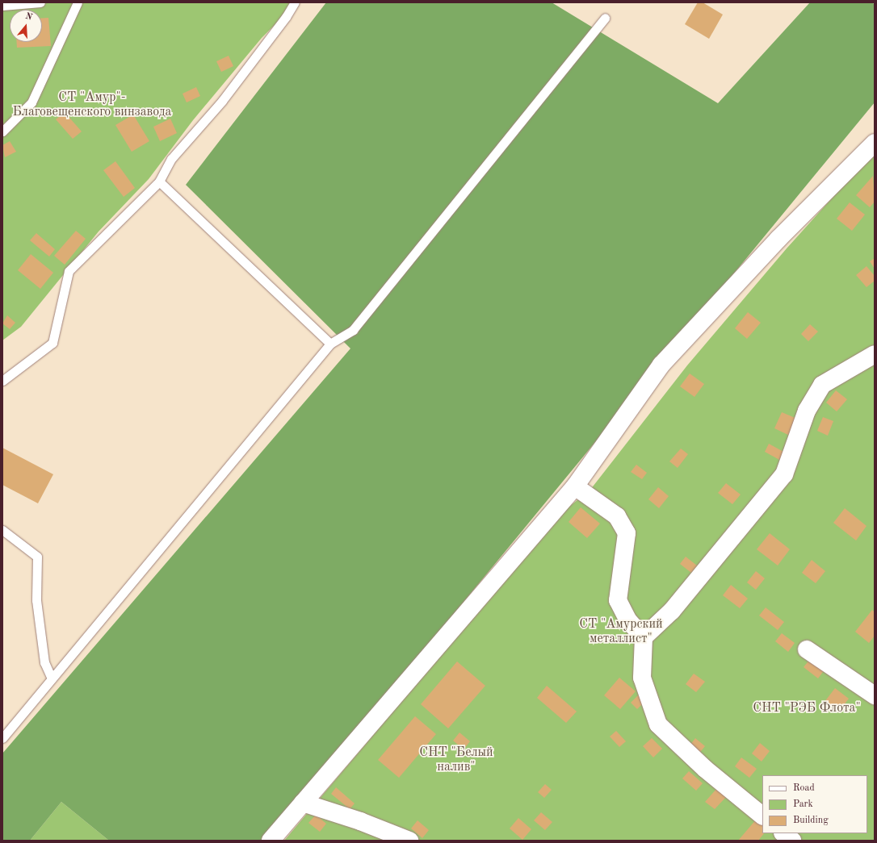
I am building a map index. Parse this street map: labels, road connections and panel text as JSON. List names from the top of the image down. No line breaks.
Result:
{"parks":["СТ \"Амур\"- Благовещенского винзавода","СТ \"Амурский металлист\"","СНТ \"РЭБ Флота\"","СНТ \"Белый налив\""],"legend":["Road","Park","Building"],"north":"top"}
